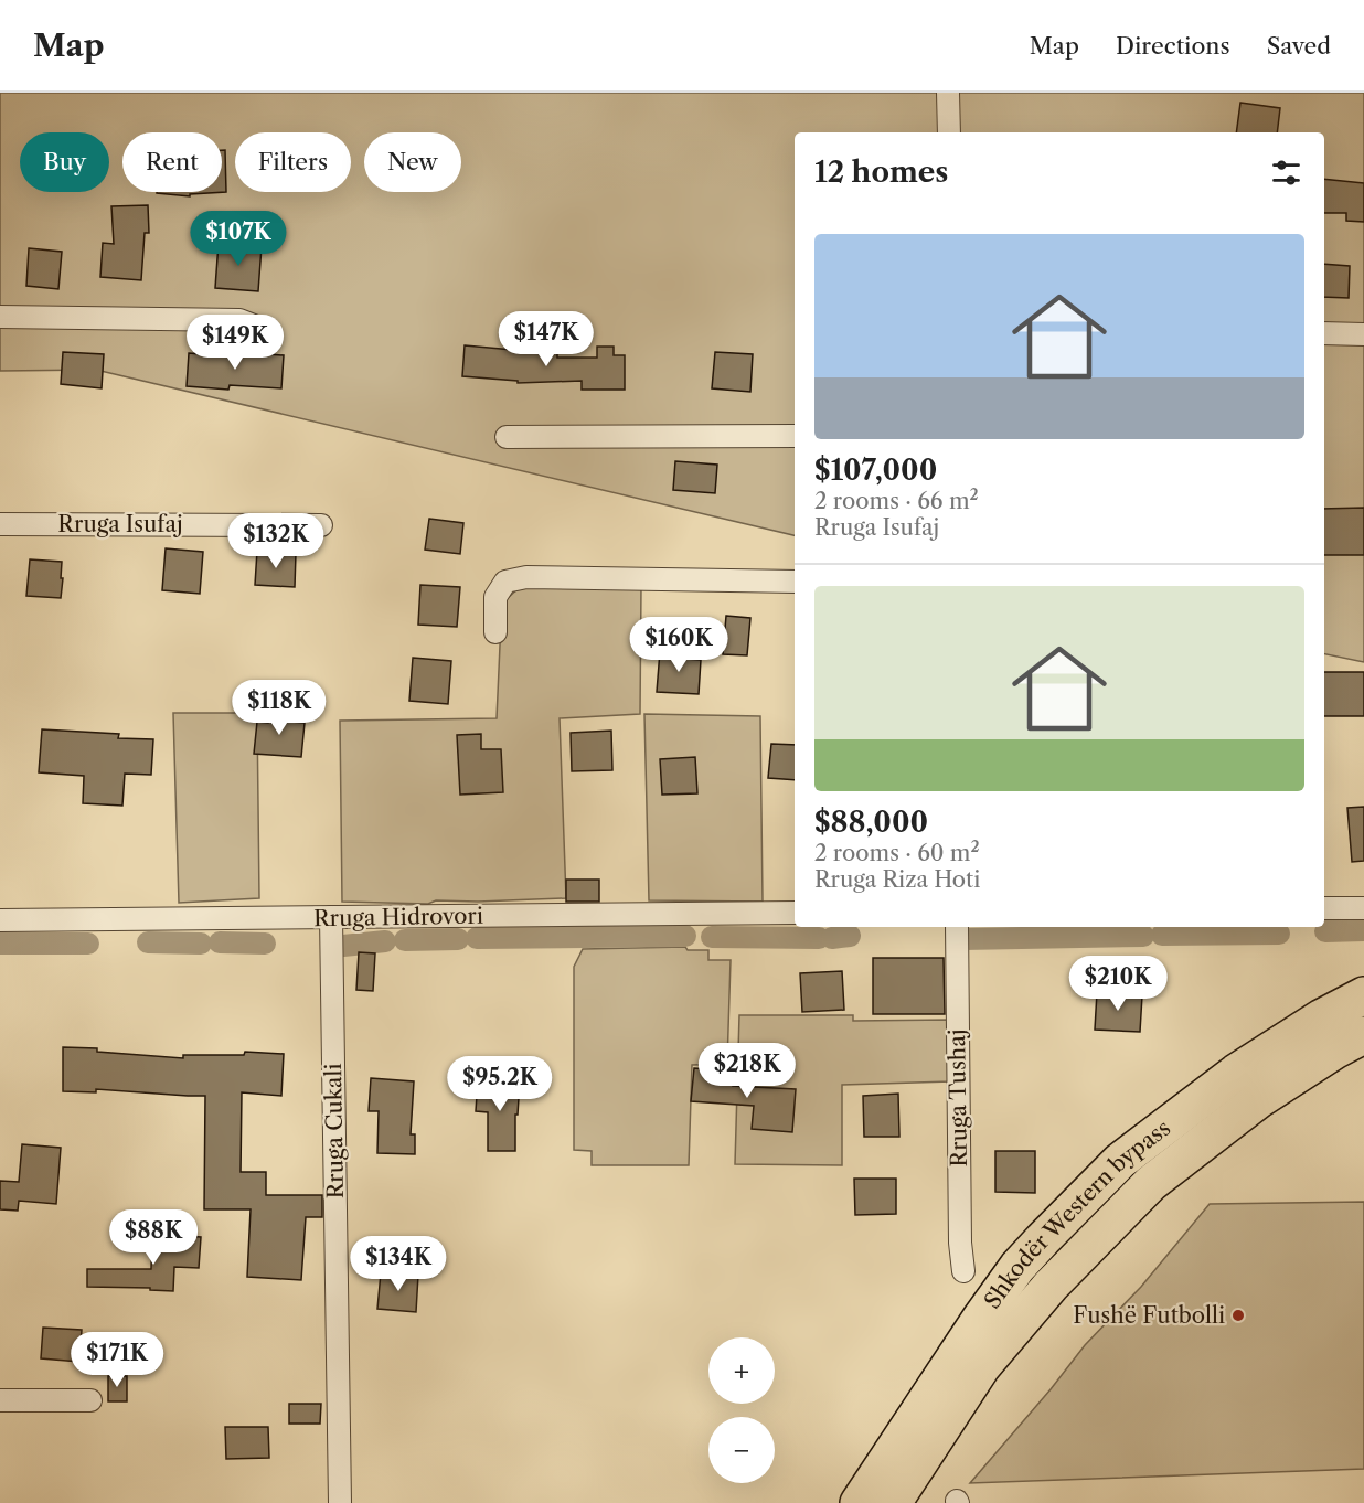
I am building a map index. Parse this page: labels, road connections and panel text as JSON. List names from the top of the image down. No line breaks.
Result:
{"streets":{"highway":["Shkodër Western bypass"],"street":["Rruga Isufaj","Rruga Hidrovori","Rruga Tushaj","Rruga Cukali"]},"crossings":[["Rruga Hidrovori","Rruga Cukali"]],"places":["Fushë Futbolli"],"page":{"header":"Map","nav":["Map","Directions","Saved"],"chip":["Buy","Rent","Filters","New"],"heading":"12 homes","price":["$107K","$147K","$149K","$132K","$160K","$118K","$210K","$218K","$95.2K","$88K","$134K","$171K"],"list":[{"name":"$107,000","note":"2 rooms · 66 m² · Rruga Isufaj"},{"name":"$88,000","note":"2 rooms · 60 m² · Rruga Riza Hoti"}],"map_buttons":["+","−"]}}
